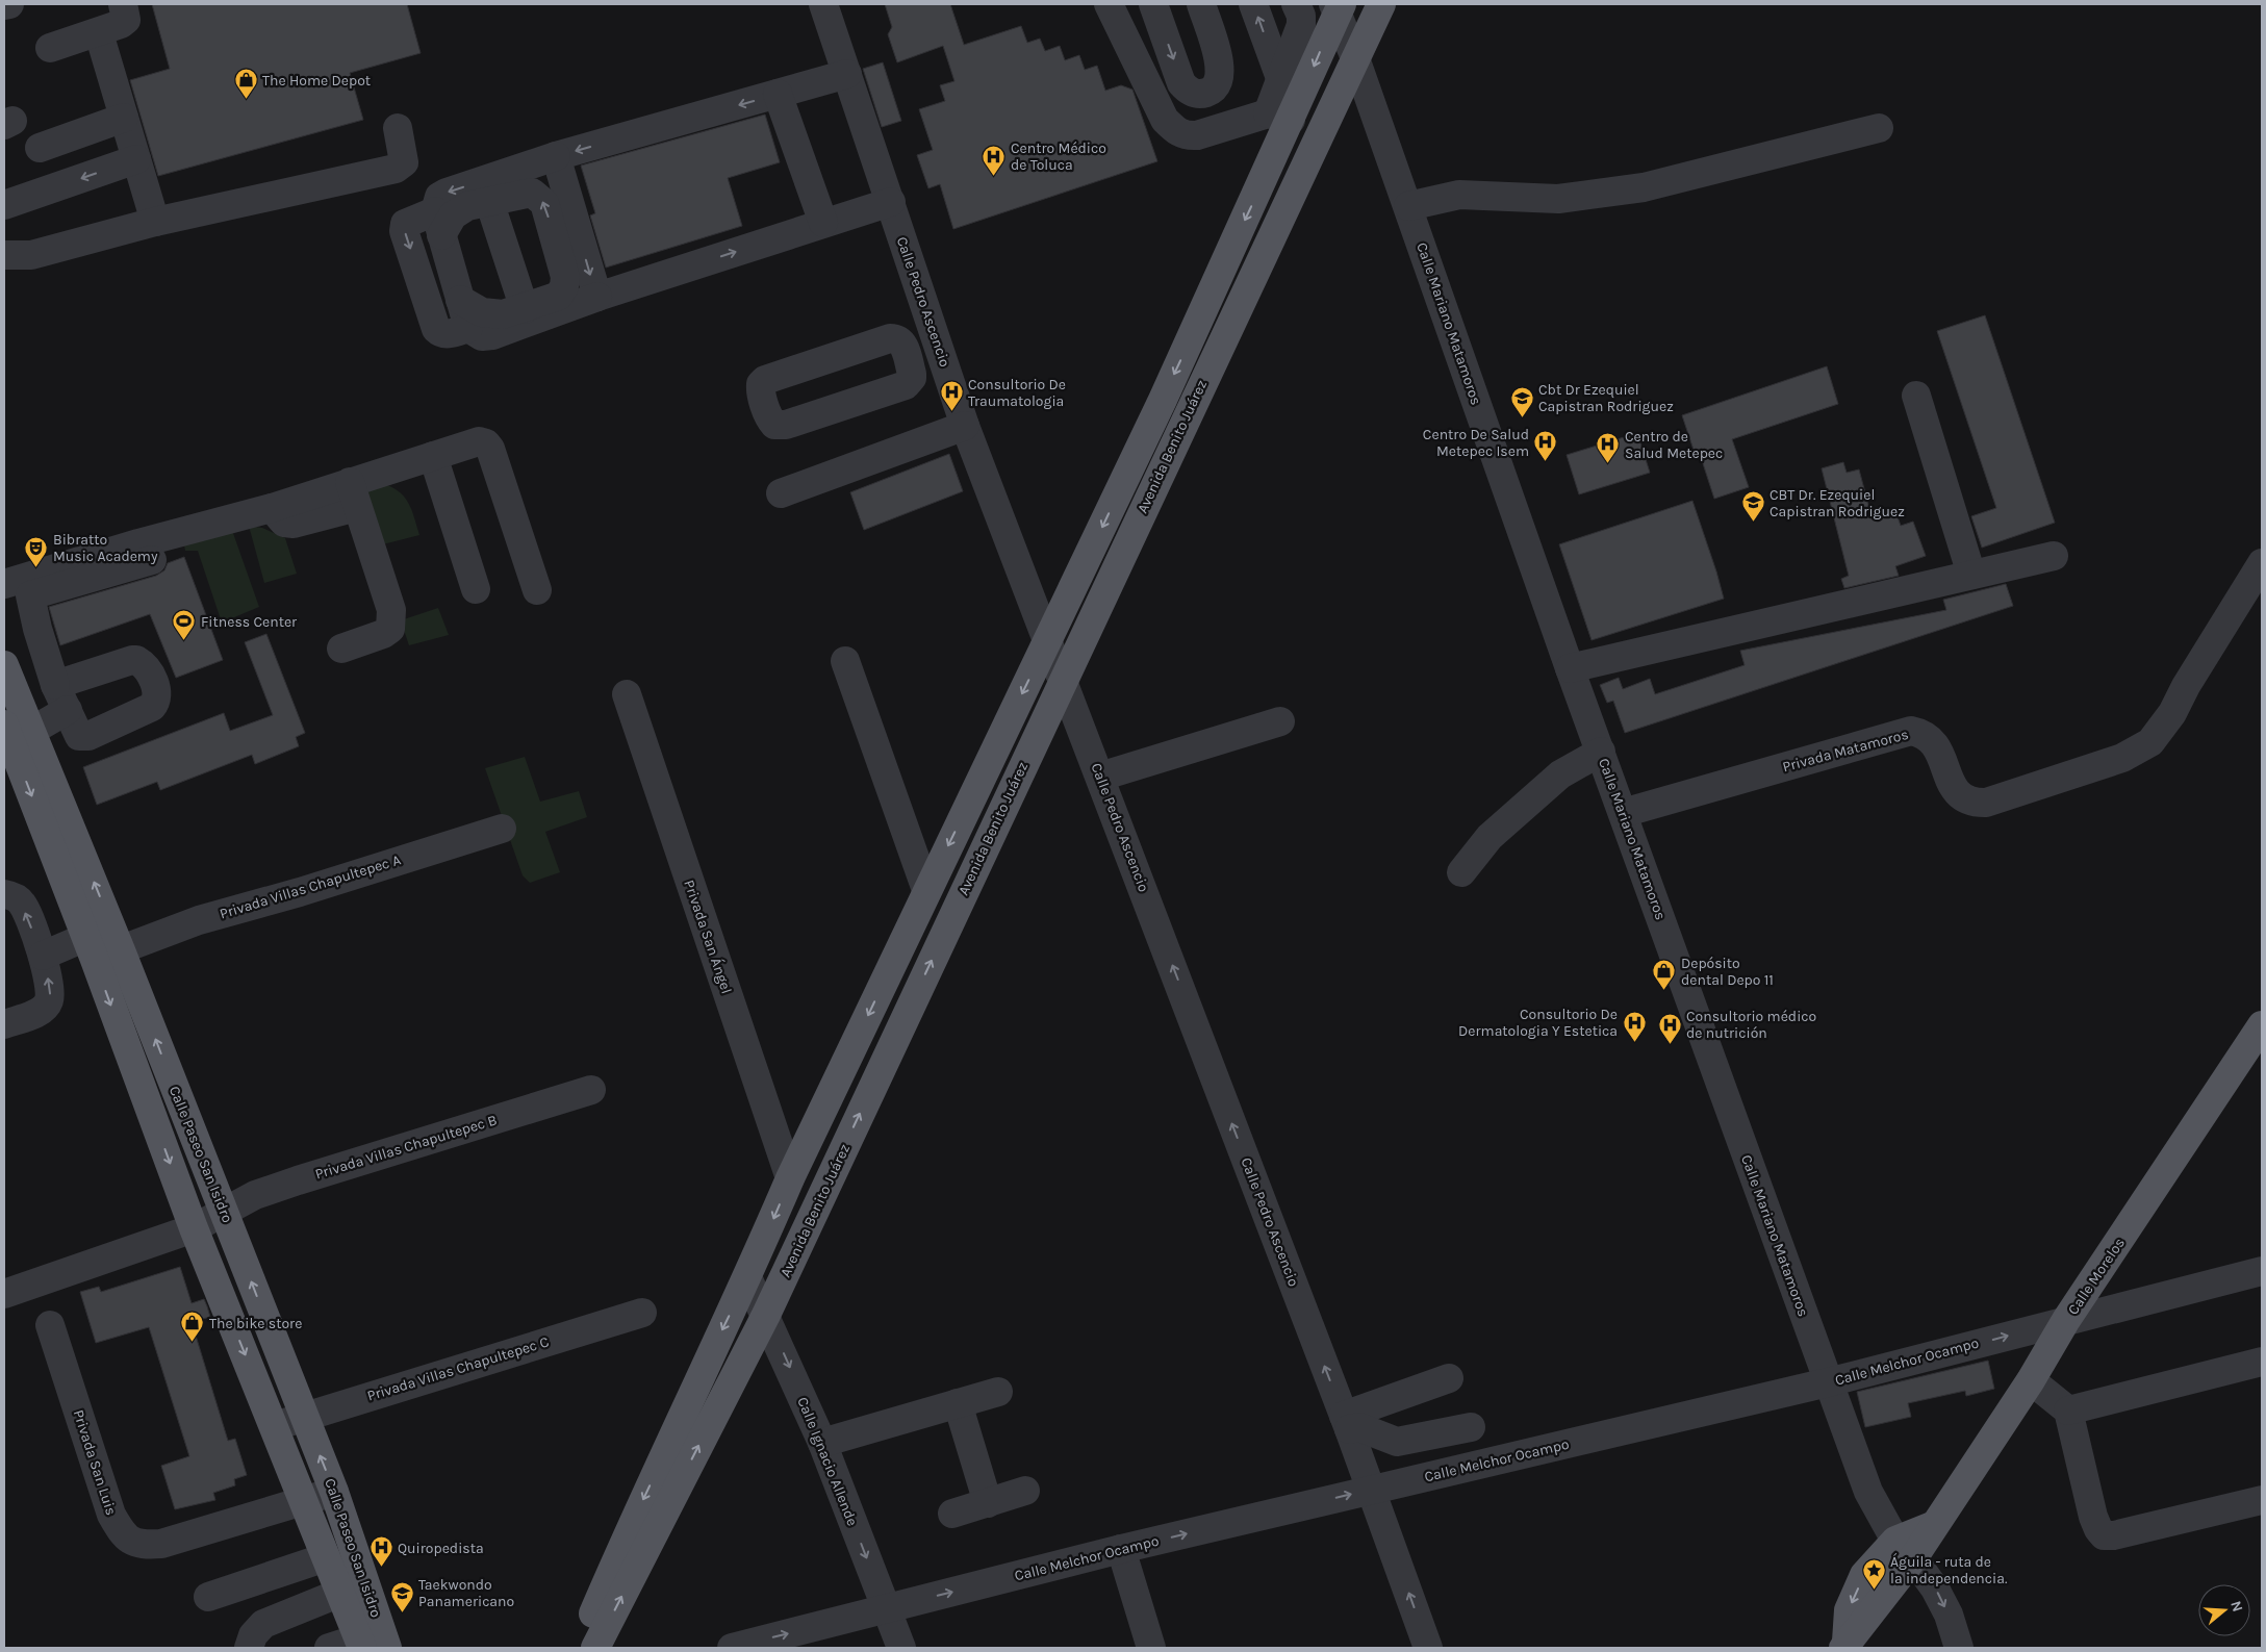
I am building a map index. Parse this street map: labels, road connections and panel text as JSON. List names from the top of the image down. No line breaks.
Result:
{"streets":{"main road":["Avenida Benito Juárez","Calle Paseo San Isidro","Calle Morelos"],"street":["Calle Pedro Ascencio","Calle Mariano Matamoros","Privada Matamoros","Privada Villas Chapultepec A","Privada San Ángel","Privada Villas Chapultepec B","Calle Melchor Ocampo","Privada Villas Chapultepec C","Calle Ignacio Allende","Privada San Luis"]},"crossings":[["Calle Pedro Ascencio","Avenida Benito Juárez"],["Calle Pedro Ascencio","Calle Melchor Ocampo"],["Calle Mariano Matamoros","Avenida Benito Juárez"],["Calle Mariano Matamoros","Privada Matamoros"],["Calle Mariano Matamoros","Calle Morelos"],["Calle Mariano Matamoros","Calle Melchor Ocampo"],["Avenida Benito Juárez","Privada San Ángel"],["Avenida Benito Juárez","Calle Ignacio Allende"],["Privada Villas Chapultepec A","Calle Paseo San Isidro"],["Privada Villas Chapultepec B","Calle Paseo San Isidro"],["Calle Paseo San Isidro","Privada Villas Chapultepec C"],["Calle Paseo San Isidro","Privada San Luis"],["Calle Morelos","Calle Melchor Ocampo"],["Calle Melchor Ocampo","Calle Ignacio Allende"]],"one_way":["Calle Pedro Ascencio"],"places":{"shop":["The Home Depot","Depósito dental Depo 11","The bike store"],"hospital":["Centro Médico de Toluca","Consultorio De Traumatologia","Centro De Salud Metepec Isem","Centro de Salud Metepec","Consultorio De Dermatologia Y Estetica","Consultorio médico de nutrición","Quiropedista"],"school or university":["Cbt Dr Ezequiel Capistran Rodriguez","CBT Dr. Ezequiel Capistran Rodriguez","Taekwondo Panamericano"],"theatre":["Bibratto Music Academy"],"sports":["Fitness Center"],"place":["Águila - ruta de la independencia."]},"north":"right"}
